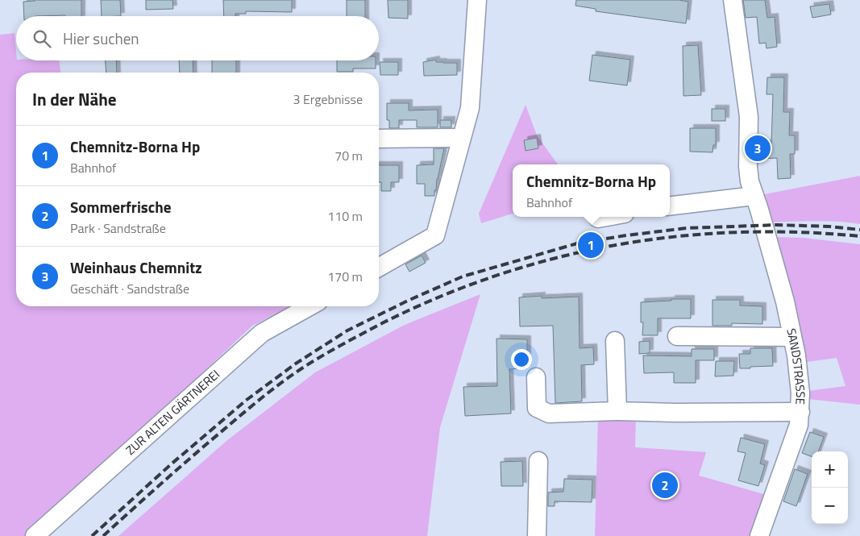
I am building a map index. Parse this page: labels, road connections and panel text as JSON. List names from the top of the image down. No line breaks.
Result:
{"streets":{"street":["SANDSTRASSE","ZUR ALTEN GÄRTNEREI"]},"page":{"search":"Hier suchen","heading":["In der Nähe","3 Ergebnisse"],"list":[{"mark":"1","name":"Chemnitz-Borna Hp","note":"Bahnhof","value":"70 m"},{"mark":"2","name":"Sommerfrische","note":"Park · Sandstraße","value":"110 m"},{"mark":"3","name":"Weinhaus Chemnitz","note":"Geschäft · Sandstraße","value":"170 m"}],"pins":["3","1","2"],"popup":["Chemnitz-Borna Hp","Bahnhof"],"map_buttons":["+","−"]}}
